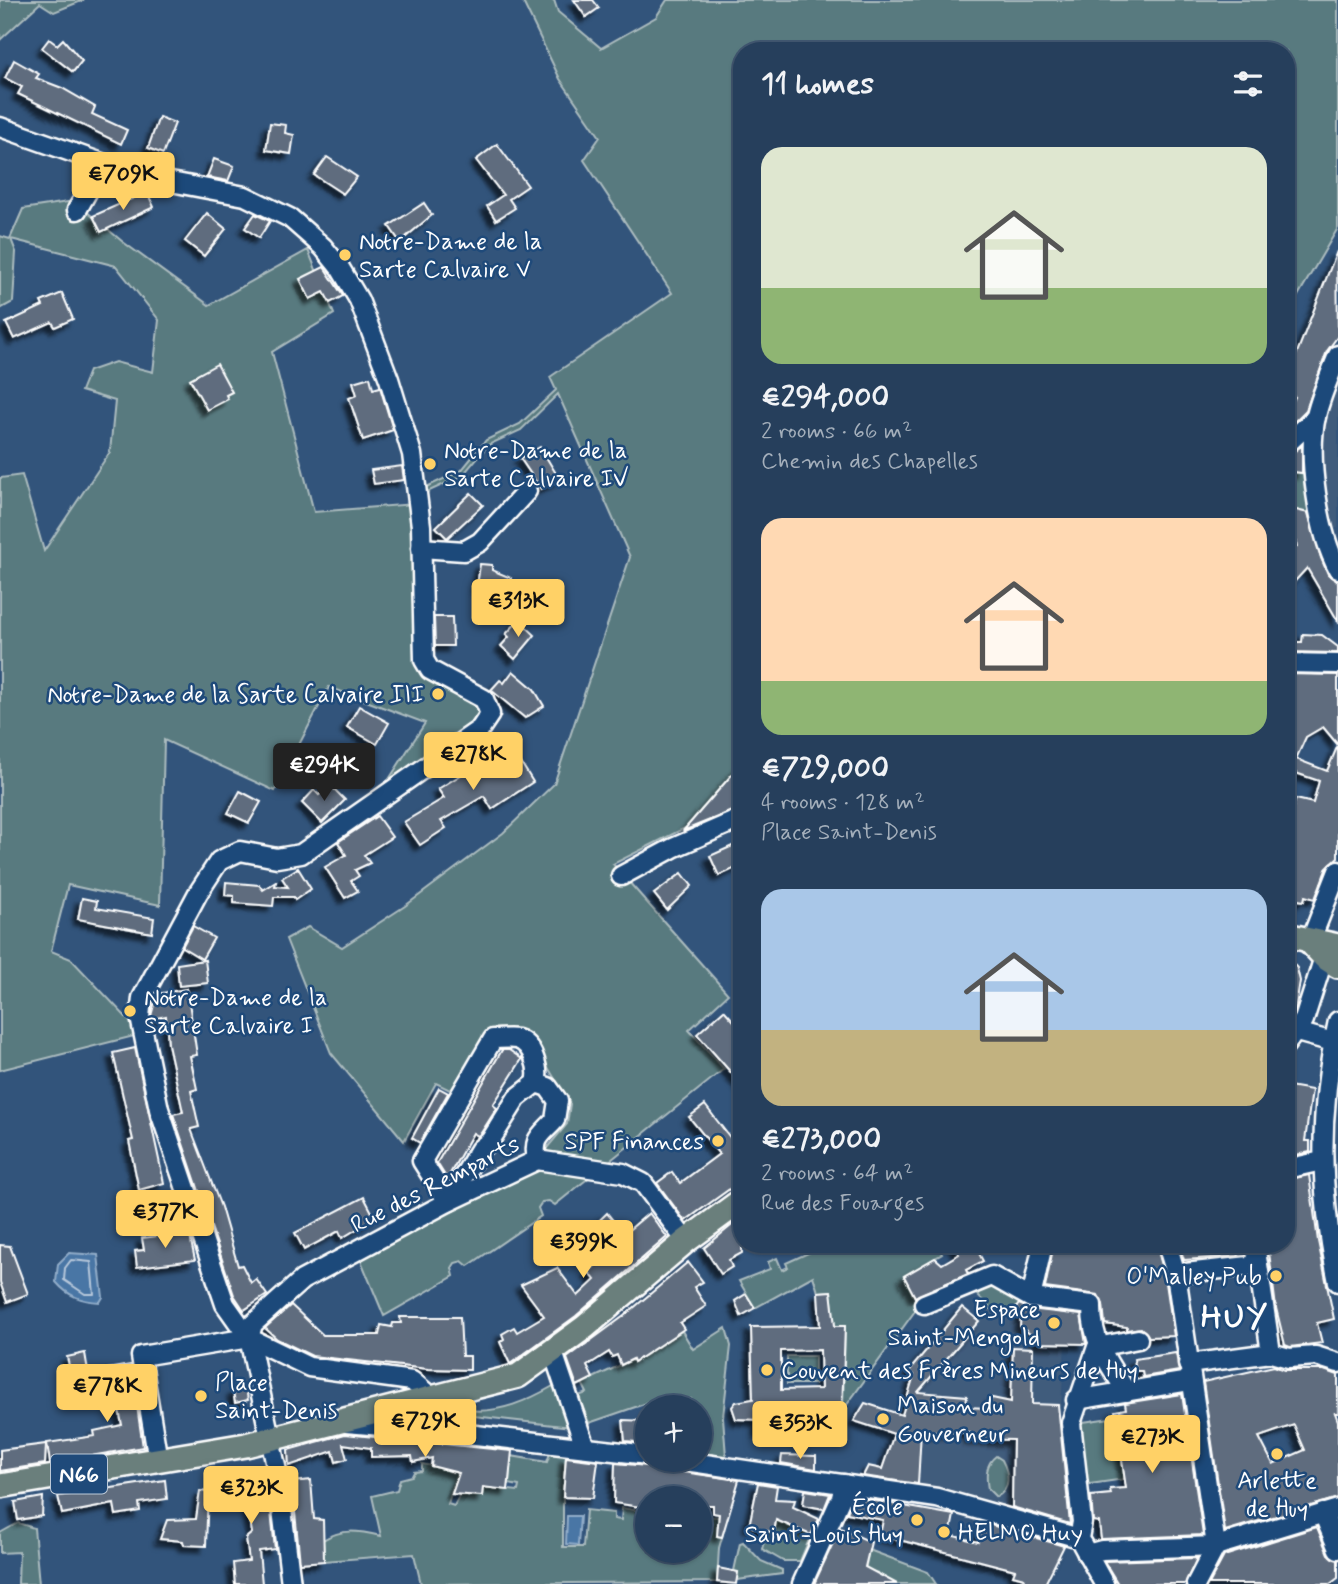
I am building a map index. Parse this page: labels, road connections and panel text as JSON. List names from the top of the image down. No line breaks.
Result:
{"streets":{"main road":["N66"],"street":["Rue des Remparts"]},"crossings":[["Rue des Remparts","N66"]],"districts":["HUY"],"places":["Notre-Dame de la Sarte Calvaire V","Notre-Dame de la Sarte Calvaire IV","Notre-Dame de la Sarte Calvaire III","Notre-Dame de la Sarte Calvaire I","SPF Finances","O'Malley Pub","Espace Saint-Mengold","Couvent des Frères Mineurs de Huy","Place Saint-Denis","Maison du Gouverneur","Arlette de Huy","École Saint-Louis Huy","HELMO Huy"],"page":{"heading":"11 homes","list":[{"name":"€294,000","note":"2 rooms · 66 m² · Chemin des Chapelles"},{"name":"€729,000","note":"4 rooms · 128 m² · Place Saint-Denis"},{"name":"€273,000","note":"2 rooms · 64 m² · Rue des Fouarges"}],"price":["€709K","€313K","€278K","€294K","€377K","€399K","€778K","€729K","€353K","€273K","€323K"],"map_buttons":["+","−"]}}
